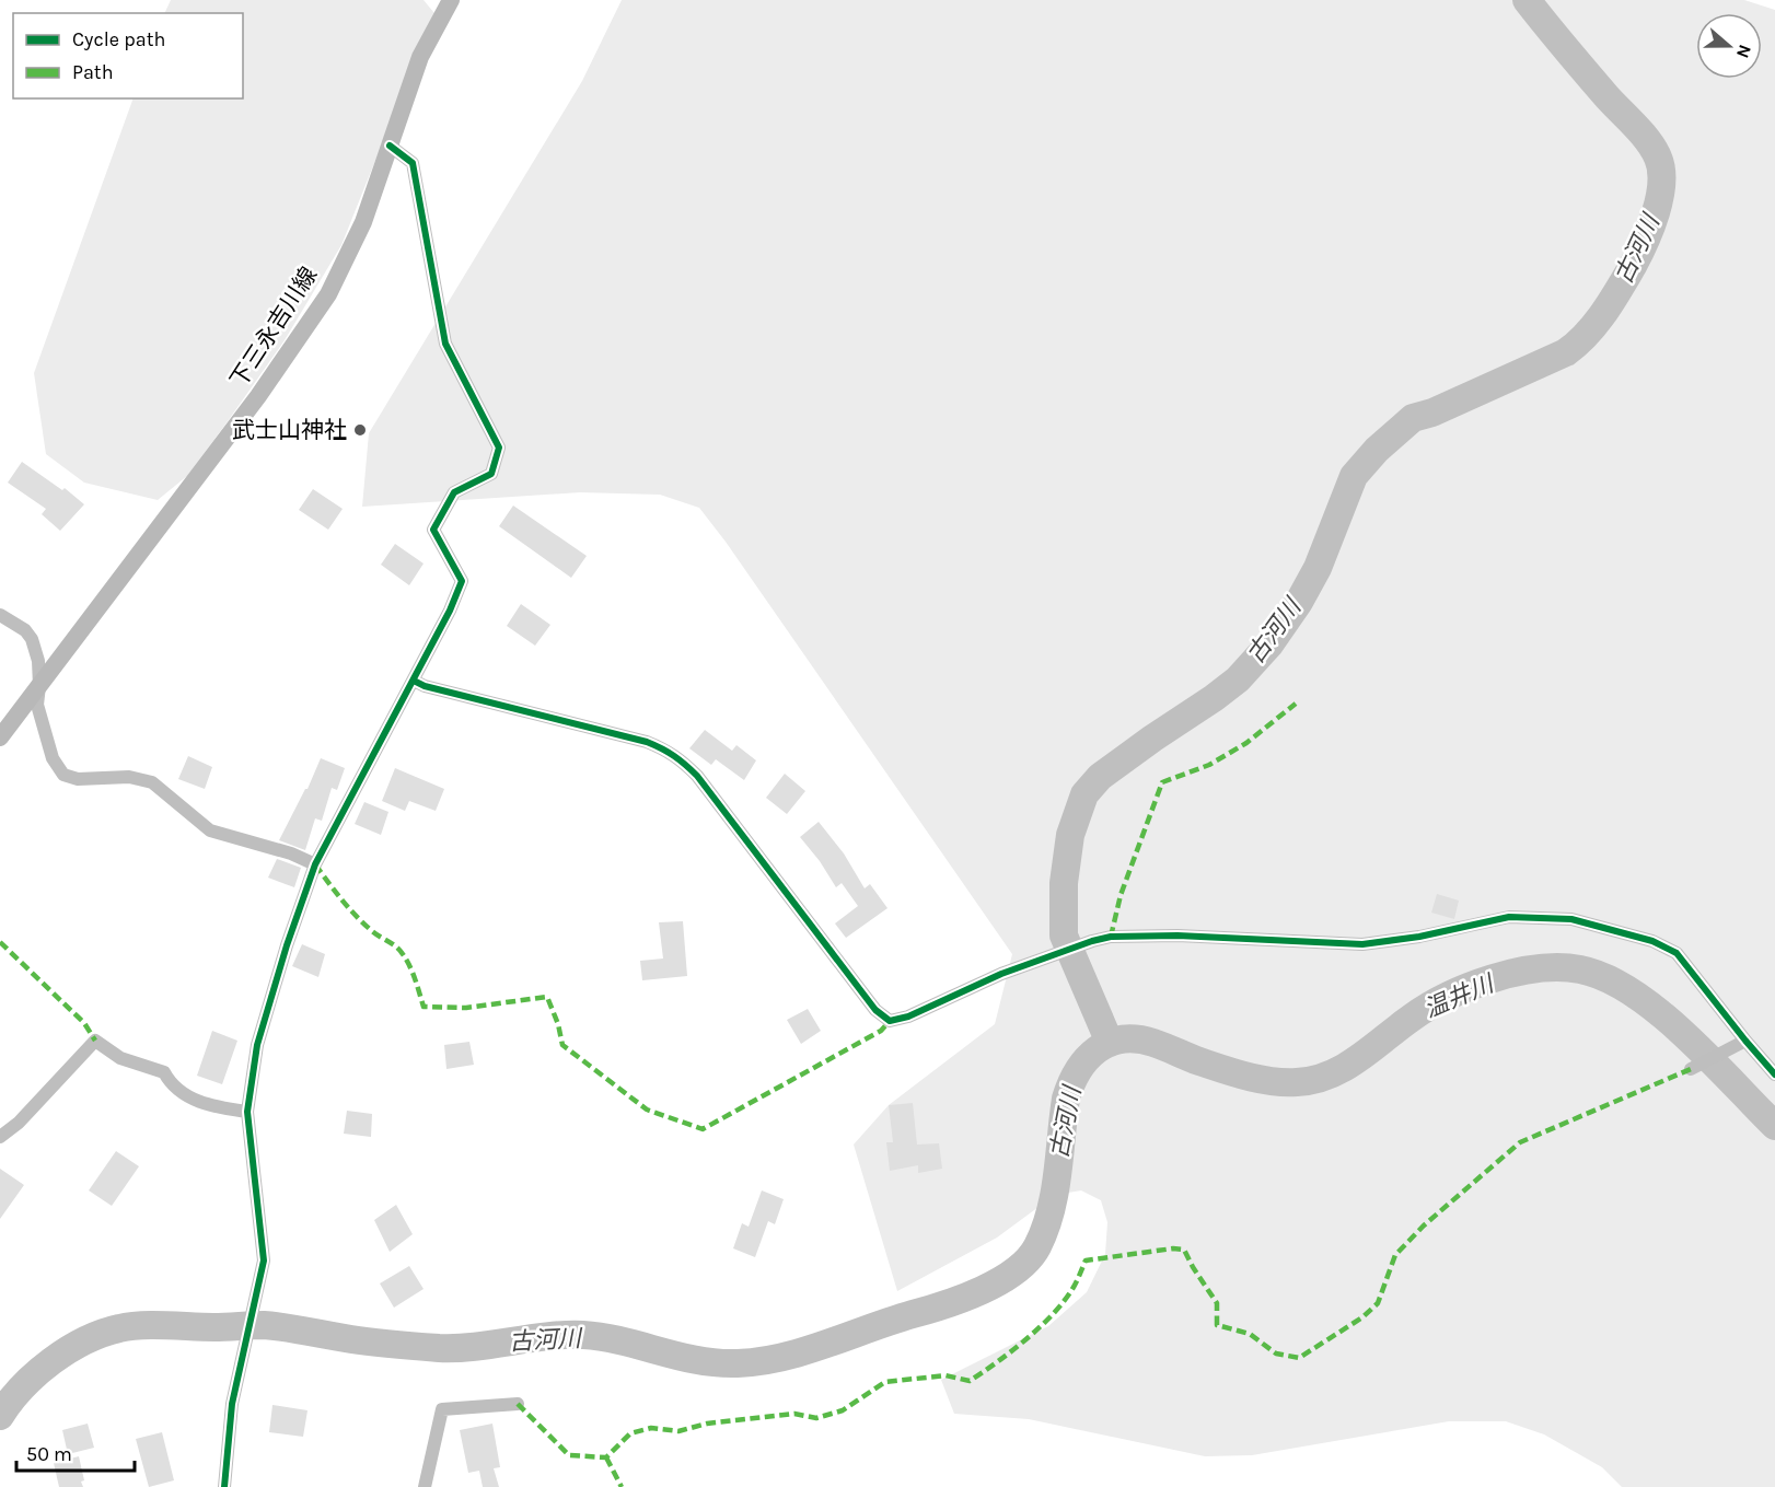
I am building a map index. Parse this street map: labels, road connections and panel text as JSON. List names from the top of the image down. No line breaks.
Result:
{"streets":{"main road":["下三永吉川線"]},"water":["古河川","温井川"],"places":["武士山神社"],"legend":["Cycle path","Path"],"scale_bar":"50 m","north":"right"}
